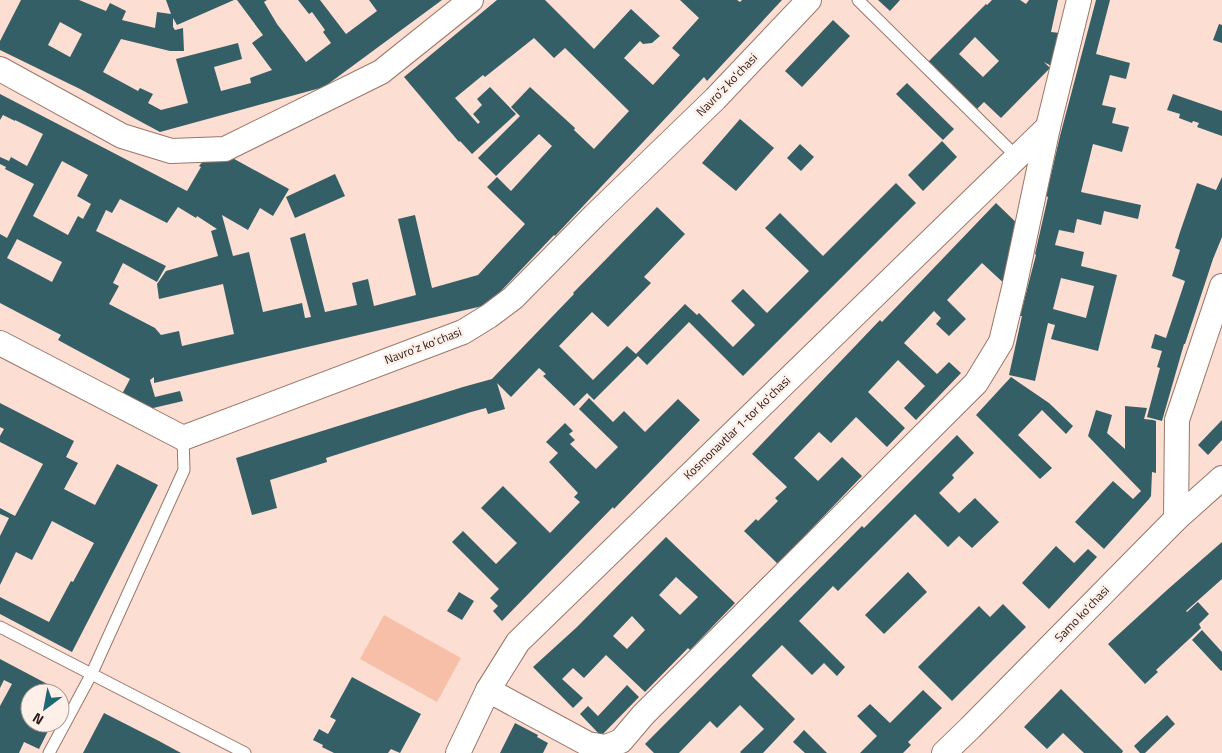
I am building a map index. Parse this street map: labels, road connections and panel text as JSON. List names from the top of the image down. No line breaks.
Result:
{"streets":{"street":["Navroʻz koʻchasi","Kosmonavtlar 1-tor koʻchasi","Samo koʻchasi"]},"north":"bottom left"}
